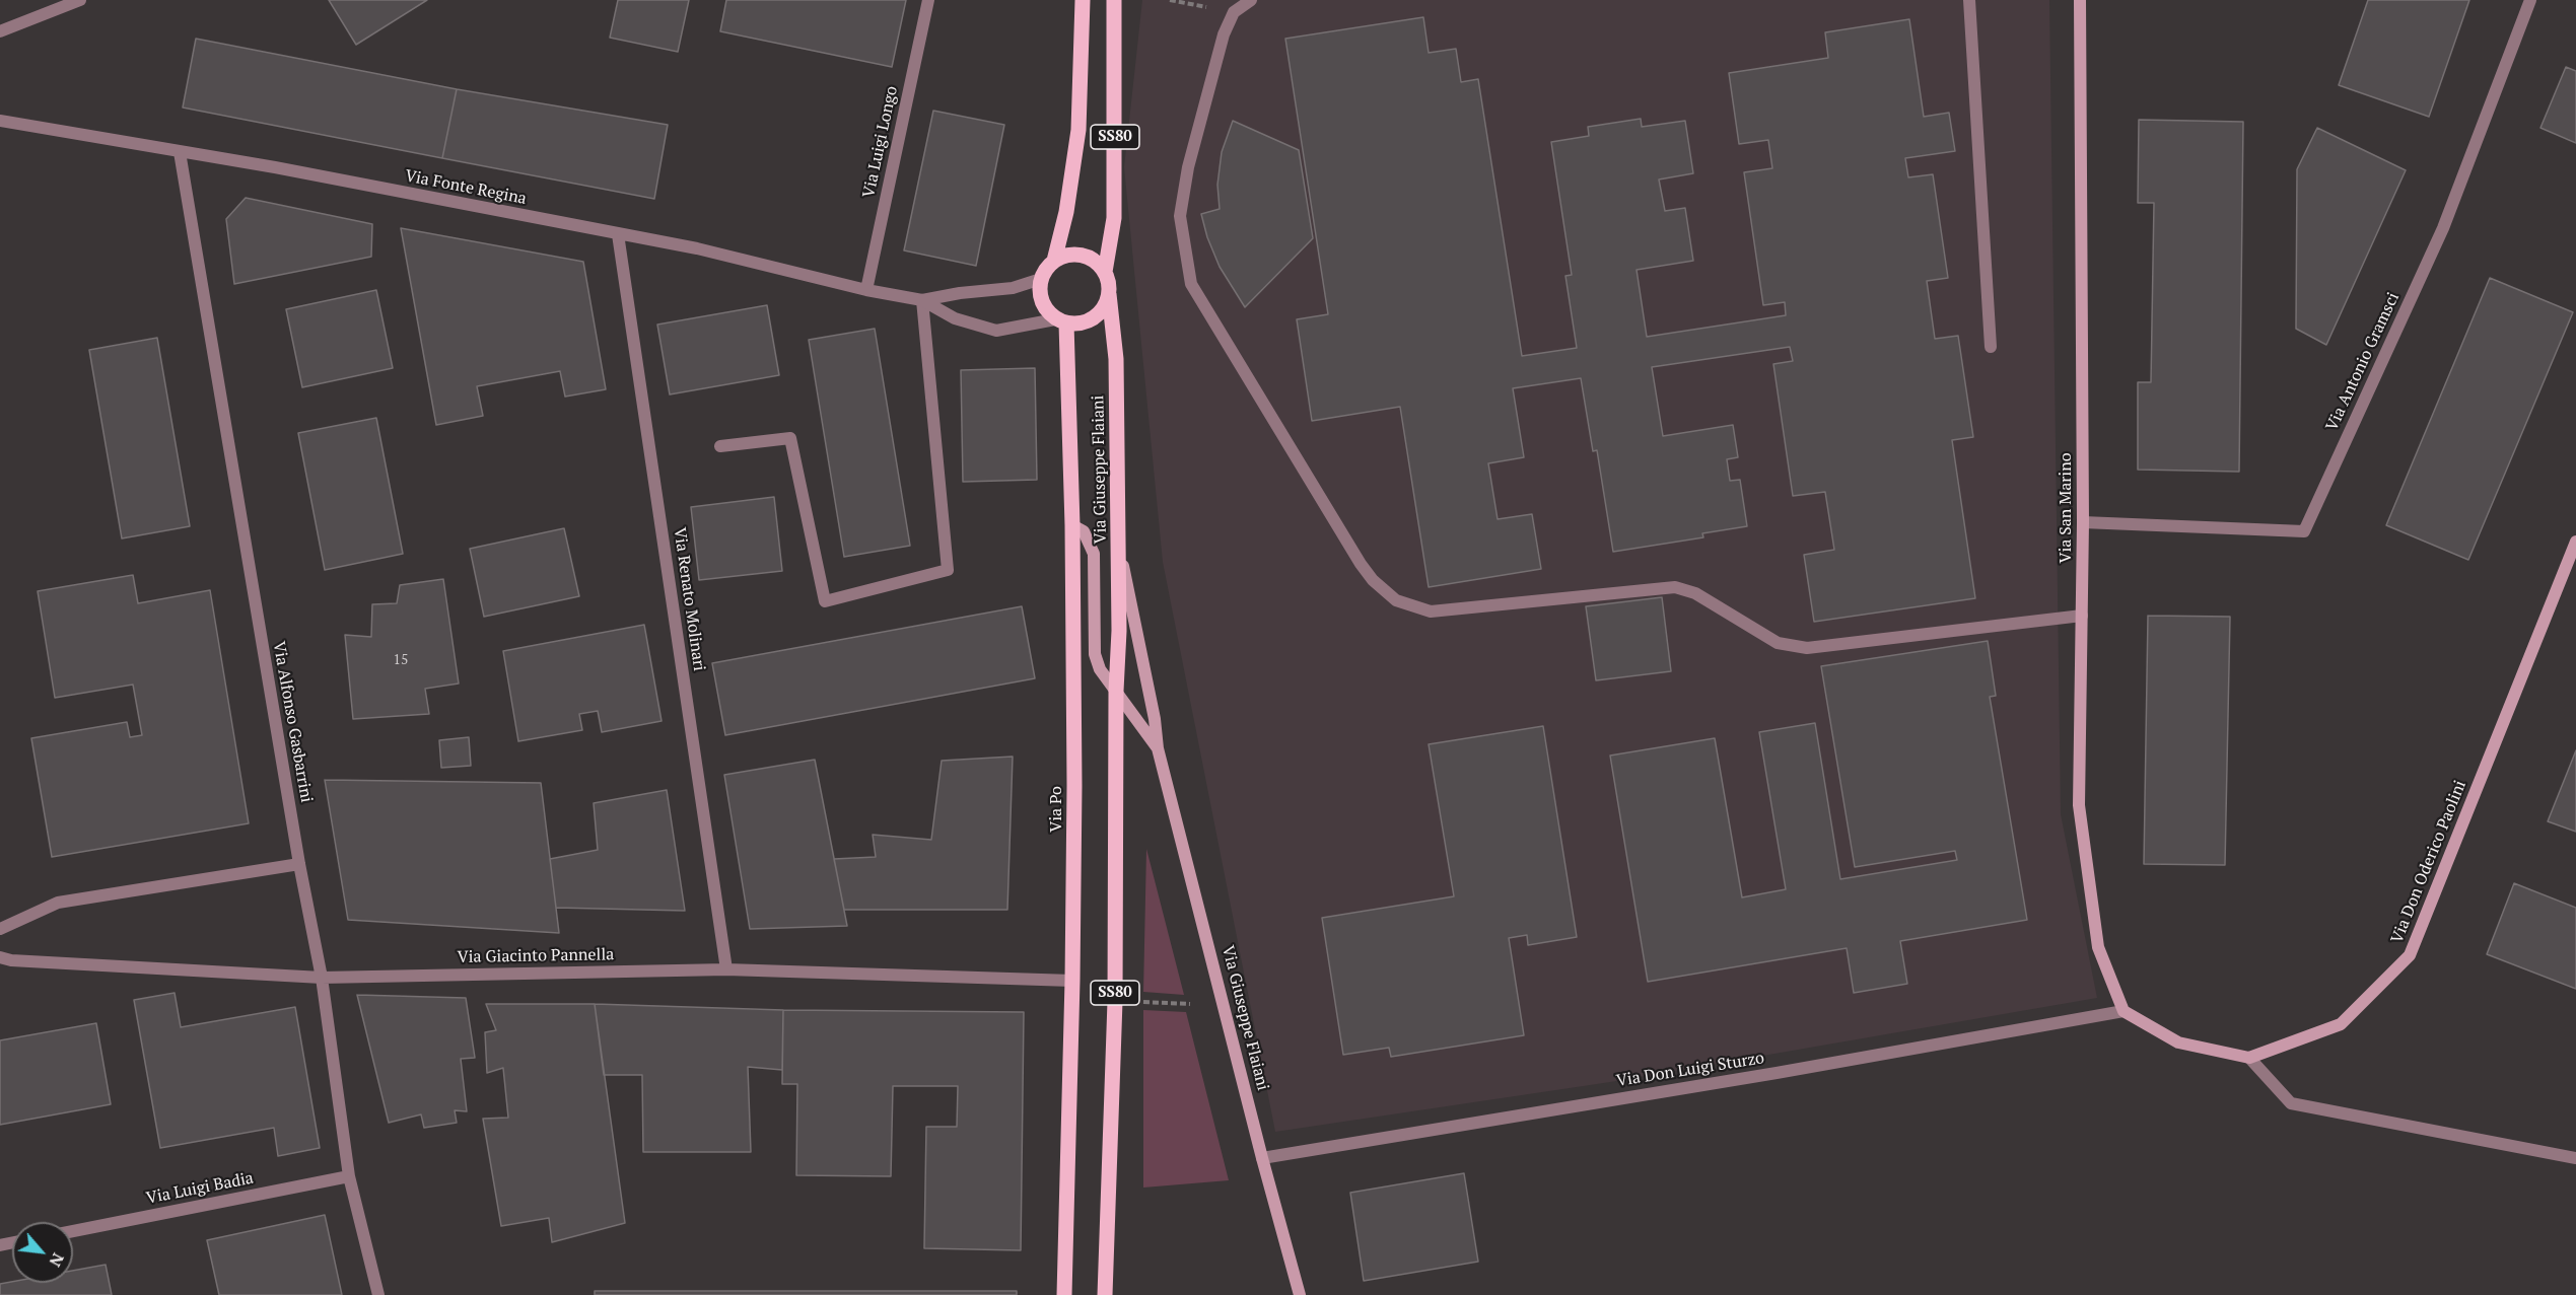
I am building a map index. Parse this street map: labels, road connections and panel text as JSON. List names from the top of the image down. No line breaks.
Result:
{"streets":{"main road":["SS80","Via Giuseppe Flaiani","Via Po"],"street":["Via Luigi Longo","Via Fonte Regina","Via Antonio Gramsci","Via San Marino","Via Renato Molinari","Via Alfonso Gasbarrini","Via Don Oderico Paolini","Via Giacinto Pannella","Via Don Luigi Sturzo","Via Luigi Badia"]},"crossings":[["SS80","Via Fonte Regina"],["SS80","Via Giuseppe Flaiani"],["SS80","Via Po"],["Via Luigi Longo","Via Fonte Regina"],["Via Fonte Regina","Via Giuseppe Flaiani"],["Via Fonte Regina","Via Renato Molinari"],["Via Fonte Regina","Via Alfonso Gasbarrini"],["Via Fonte Regina","Via Po"],["Via Antonio Gramsci","Via San Marino"],["Via Giuseppe Flaiani","Via Po"],["Via Giuseppe Flaiani","Via Don Luigi Sturzo"],["Via San Marino","Via Don Luigi Sturzo"],["Via Renato Molinari","Via Giacinto Pannella"],["Via Alfonso Gasbarrini","Via Giacinto Pannella"],["Via Alfonso Gasbarrini","Via Luigi Badia"],["Via Po","Via Giacinto Pannella"]],"house_numbers":["15"],"north":"bottom right"}
